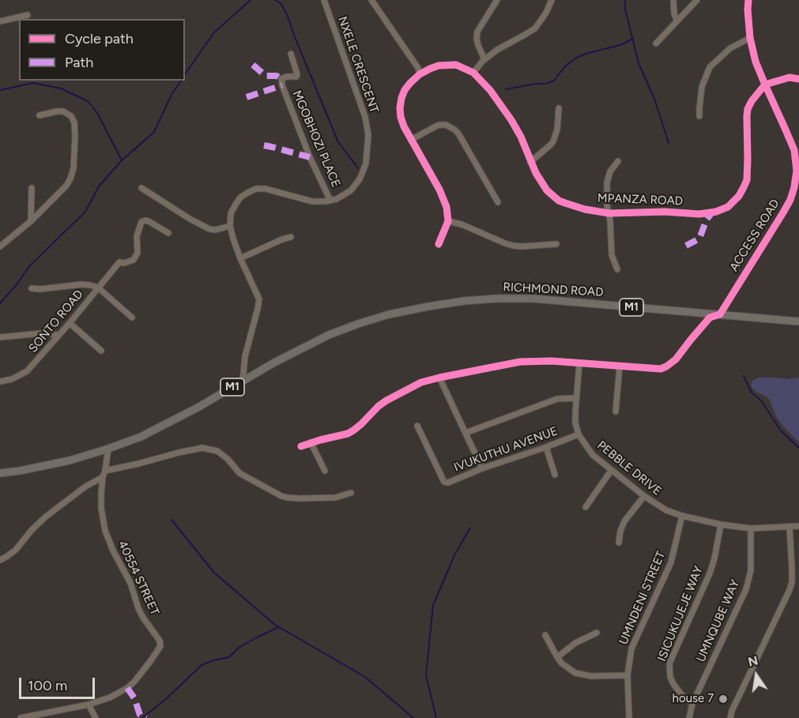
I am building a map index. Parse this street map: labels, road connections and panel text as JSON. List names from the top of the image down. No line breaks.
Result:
{"streets":{"highway":["RICHMOND ROAD","M1"],"street":["NXELE CRESCENT","MGOBHOZI PLACE","MPANZA ROAD","ACCESS ROAD","SONTO ROAD","IVUKUTHU AVENUE","PEBBLE DRIVE","40554 STREET","UMNDENI STREET","ISICUKUJEJE WAY","UMNQUBE WAY"]},"crossings":[["NXELE CRESCENT","MGOBHOZI PLACE"],["MPANZA ROAD","ACCESS ROAD"],["ACCESS ROAD","RICHMOND ROAD"],["IVUKUTHU AVENUE","PEBBLE DRIVE"],["PEBBLE DRIVE","UMNDENI STREET"],["PEBBLE DRIVE","ISICUKUJEJE WAY"],["PEBBLE DRIVE","UMNQUBE WAY"],["ISICUKUJEJE WAY","UMNQUBE WAY"]],"places":["house 7"],"legend":["Cycle path","Path"],"scale_bar":"100 m","north":"top"}
